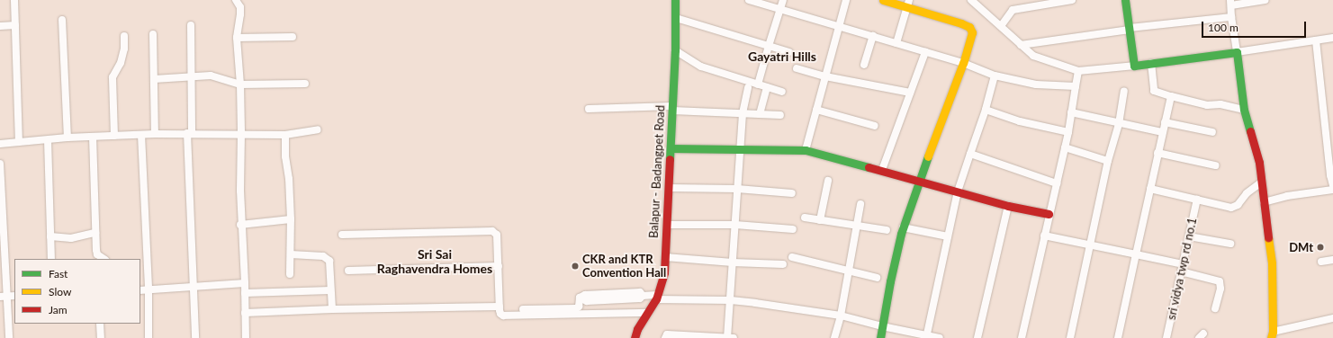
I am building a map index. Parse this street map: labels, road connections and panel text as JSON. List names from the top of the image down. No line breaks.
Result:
{"streets":{"street":["Balapur - Badangpet Road","sri vidya twp rd no.1"]},"districts":["Gayatri Hills","Sri Sai Raghavendra Homes"],"places":["DMt","CKR and KTR Convention Hall"],"legend":["Fast","Slow","Jam"],"scale_bar":"100 m"}
